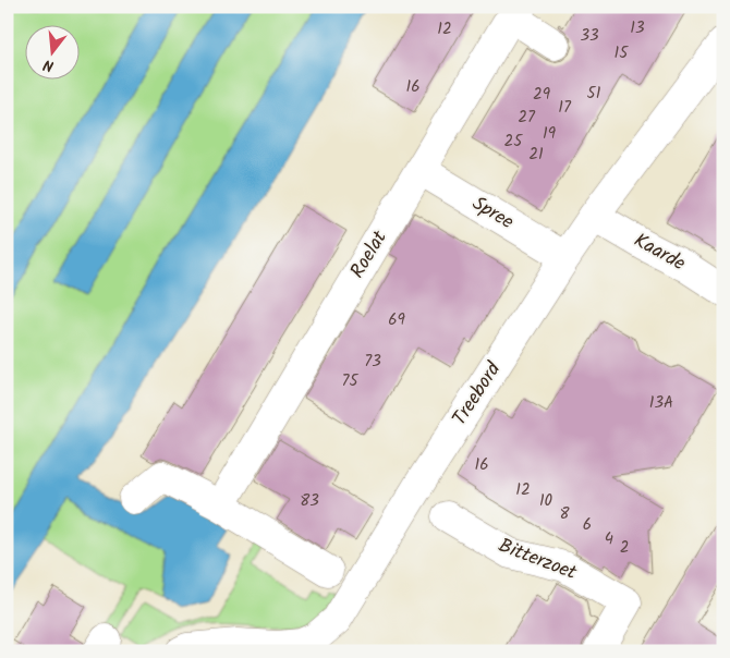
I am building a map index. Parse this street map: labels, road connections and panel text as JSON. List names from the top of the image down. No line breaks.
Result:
{"streets":{"street":["Spree","Kaarde","Roelat","Treebord","Bitterzoet"]},"crossings":[["Spree","Roelat"],["Spree","Treebord"],["Kaarde","Treebord"]],"house_numbers":["13","12","33","15","16","51","29","17","27","19","25","21","69","73","75","13A","16","12","83","10","8","6","4","2"],"north":"bottom"}
